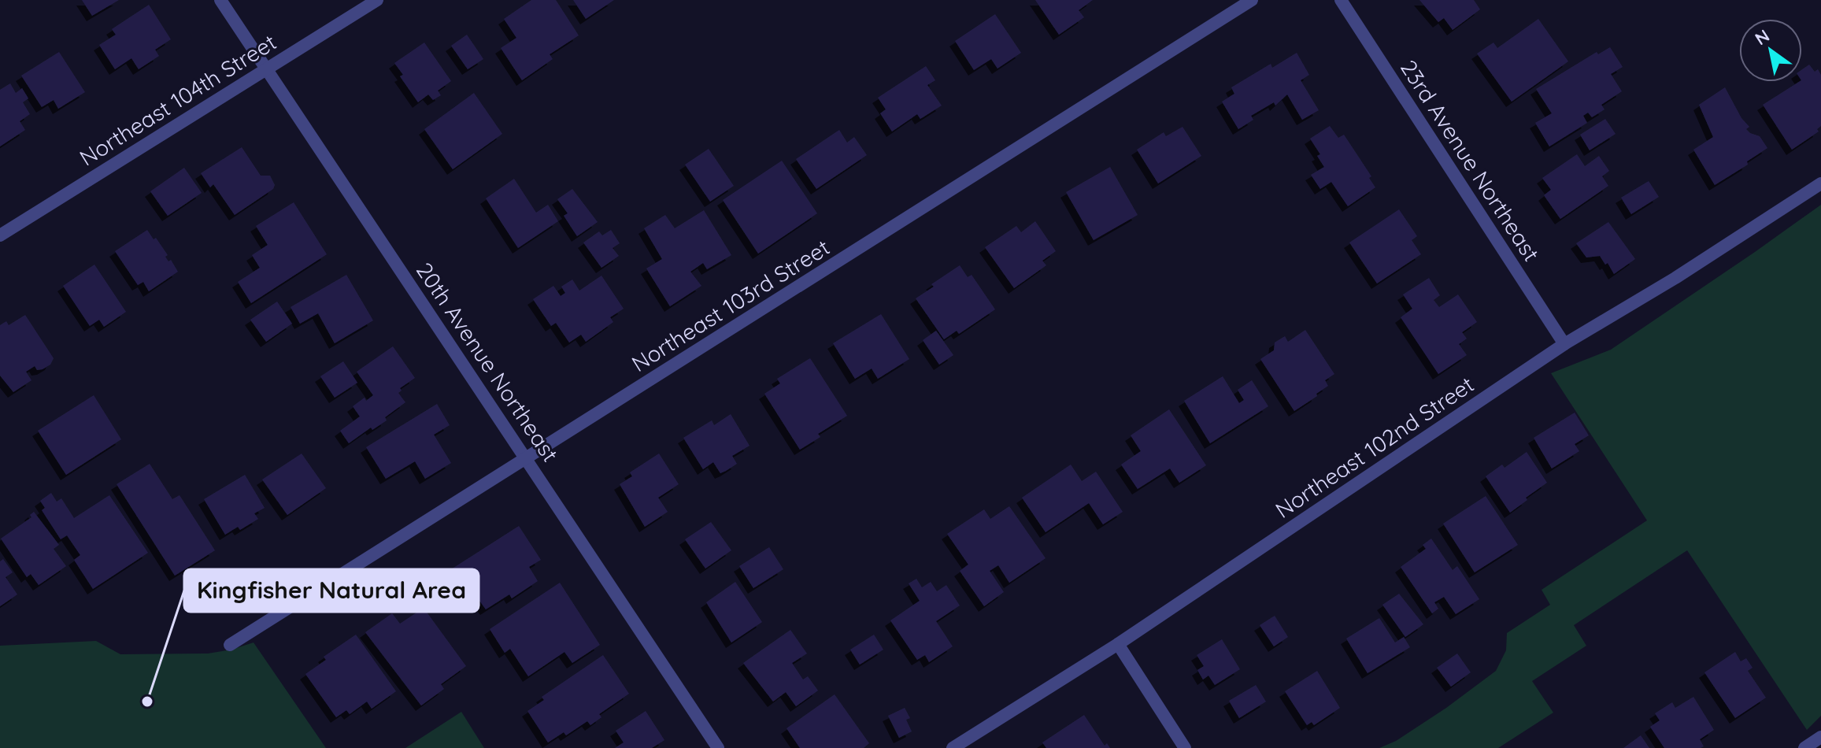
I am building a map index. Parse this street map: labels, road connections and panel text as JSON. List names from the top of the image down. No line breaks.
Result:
{"streets":{"street":["Northeast 104th Street","23rd Avenue Northeast","Northeast 103rd Street","20th Avenue Northeast","Northeast 102nd Street"]},"crossings":[["Northeast 104th Street","20th Avenue Northeast"],["23rd Avenue Northeast","Northeast 102nd Street"],["Northeast 103rd Street","20th Avenue Northeast"]],"places":["Kingfisher Natural Area"],"north":"top left"}
